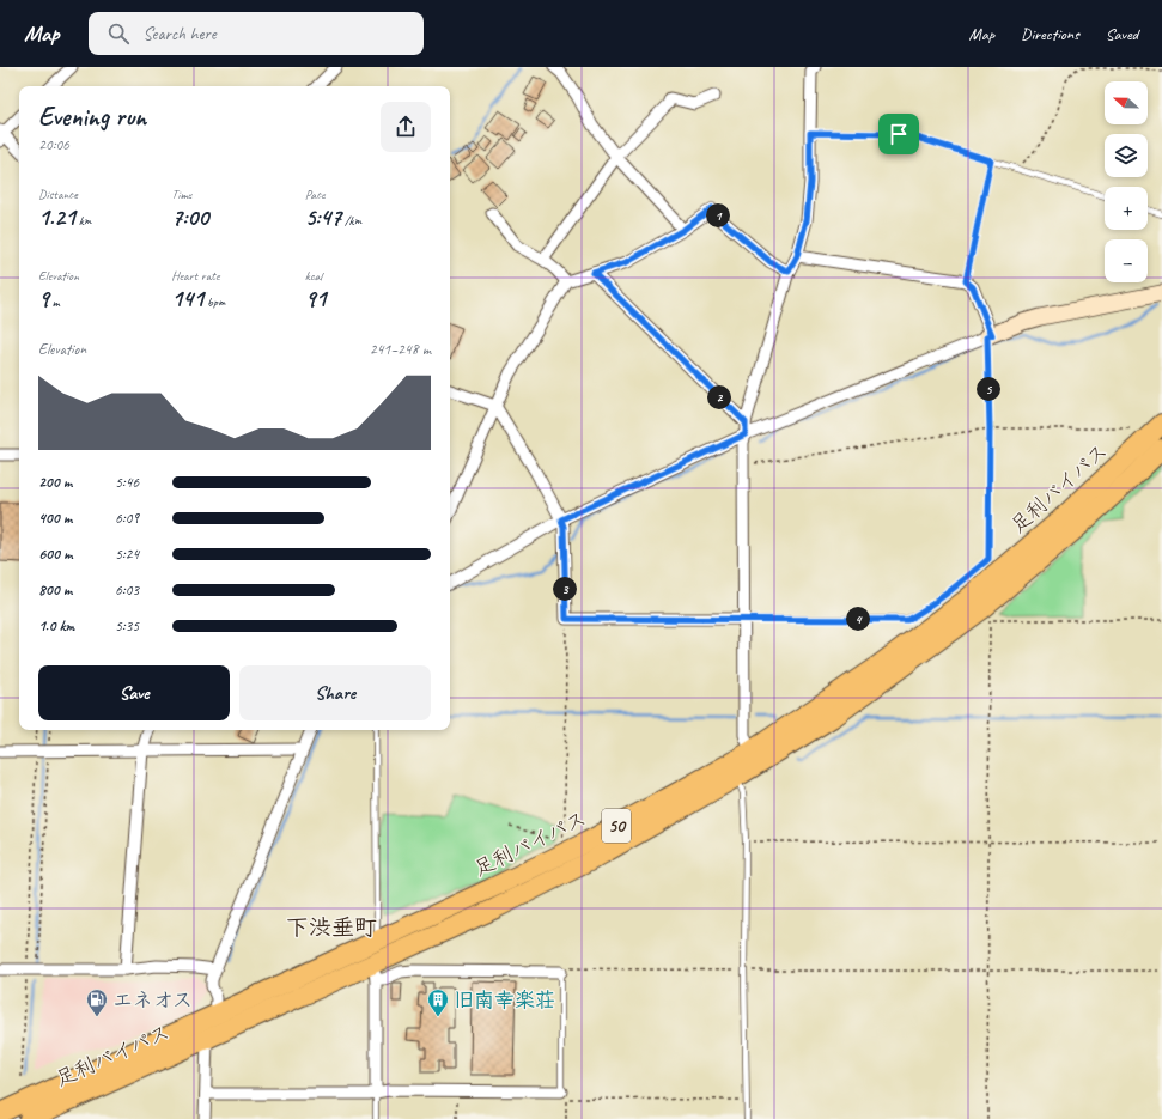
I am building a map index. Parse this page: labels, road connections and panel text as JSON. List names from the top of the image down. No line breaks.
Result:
{"streets":{"highway":["足利バイパス","50"]},"districts":["下渋垂町"],"places":{"fuel station":["エネオス"],"building":["旧南幸楽荘"]},"north":"left","page":{"header":"Map","search":"Search here","nav":["Map","Directions","Saved"],"map_buttons":["+","−"],"heading":["Evening run","20:06"],"stats":[["Distance","1.21 km"],["Time","7:00"],["Pace","5:47 /km"],["Elevation","9 m"],["Heart rate","141 bpm"],["kcal","91"]],"pins":["1","5","2","3","4"],"chart":["Elevation","241–248 m"],"list":[{"name":"200 m","note":"5:46"},{"name":"400 m","note":"6:09"},{"name":"600 m","note":"5:24"},{"name":"800 m","note":"6:03"},{"name":"1.0 km","note":"5:35"}],"buttons":["Save","Share"]}}
